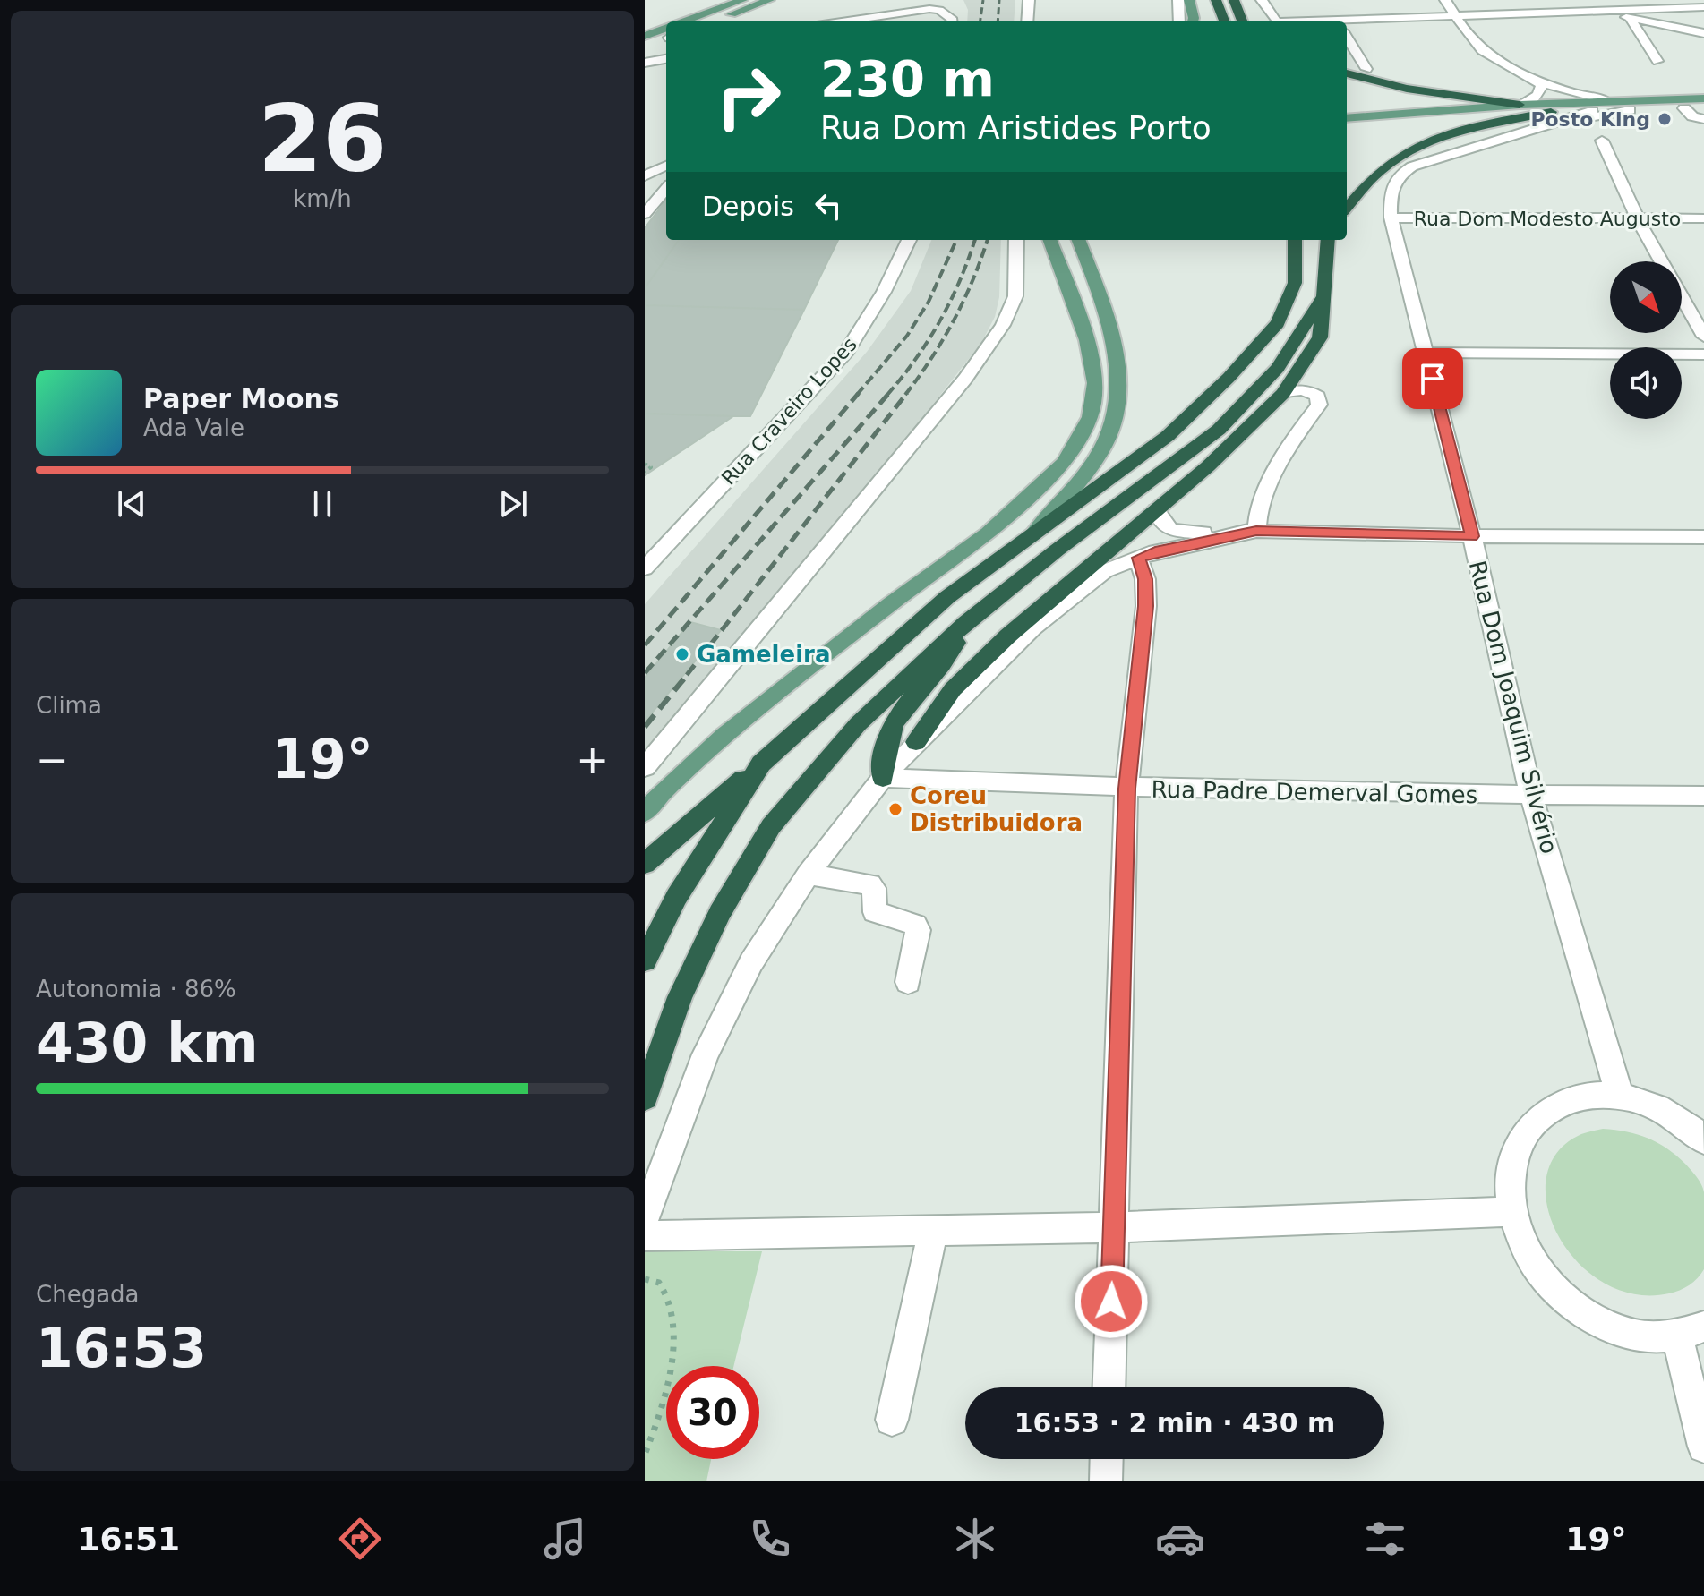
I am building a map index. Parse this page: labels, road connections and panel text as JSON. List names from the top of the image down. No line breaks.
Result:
{"streets":{"street":["Rua Dom Modesto Augusto","Rua Craveiro Lopes","Rua Dom Joaquim Silvério","Rua Padre Demerval Gomes"]},"crossings":[["Rua Dom Modesto Augusto","Rua Dom Joaquim Silvério"],["Rua Dom Joaquim Silvério","Rua Padre Demerval Gomes"]],"places":["Posto King","Gameleira","Coreu Distribuidora"],"north":"bottom right","page":{"tile":[["26","km/h"],"Clima",["Autonomia · 86%","430 km"],["Chegada","16:53"]],"turn":["230 m","Rua Dom Aristides Porto"],"then":"Depois","song":["Paper Moons","Ada Vale"],"heat":["−","19°","+"],"limit":"30","trip":"16:53 · 2 min · 430 m","tabs":["16:51","19°"]}}
